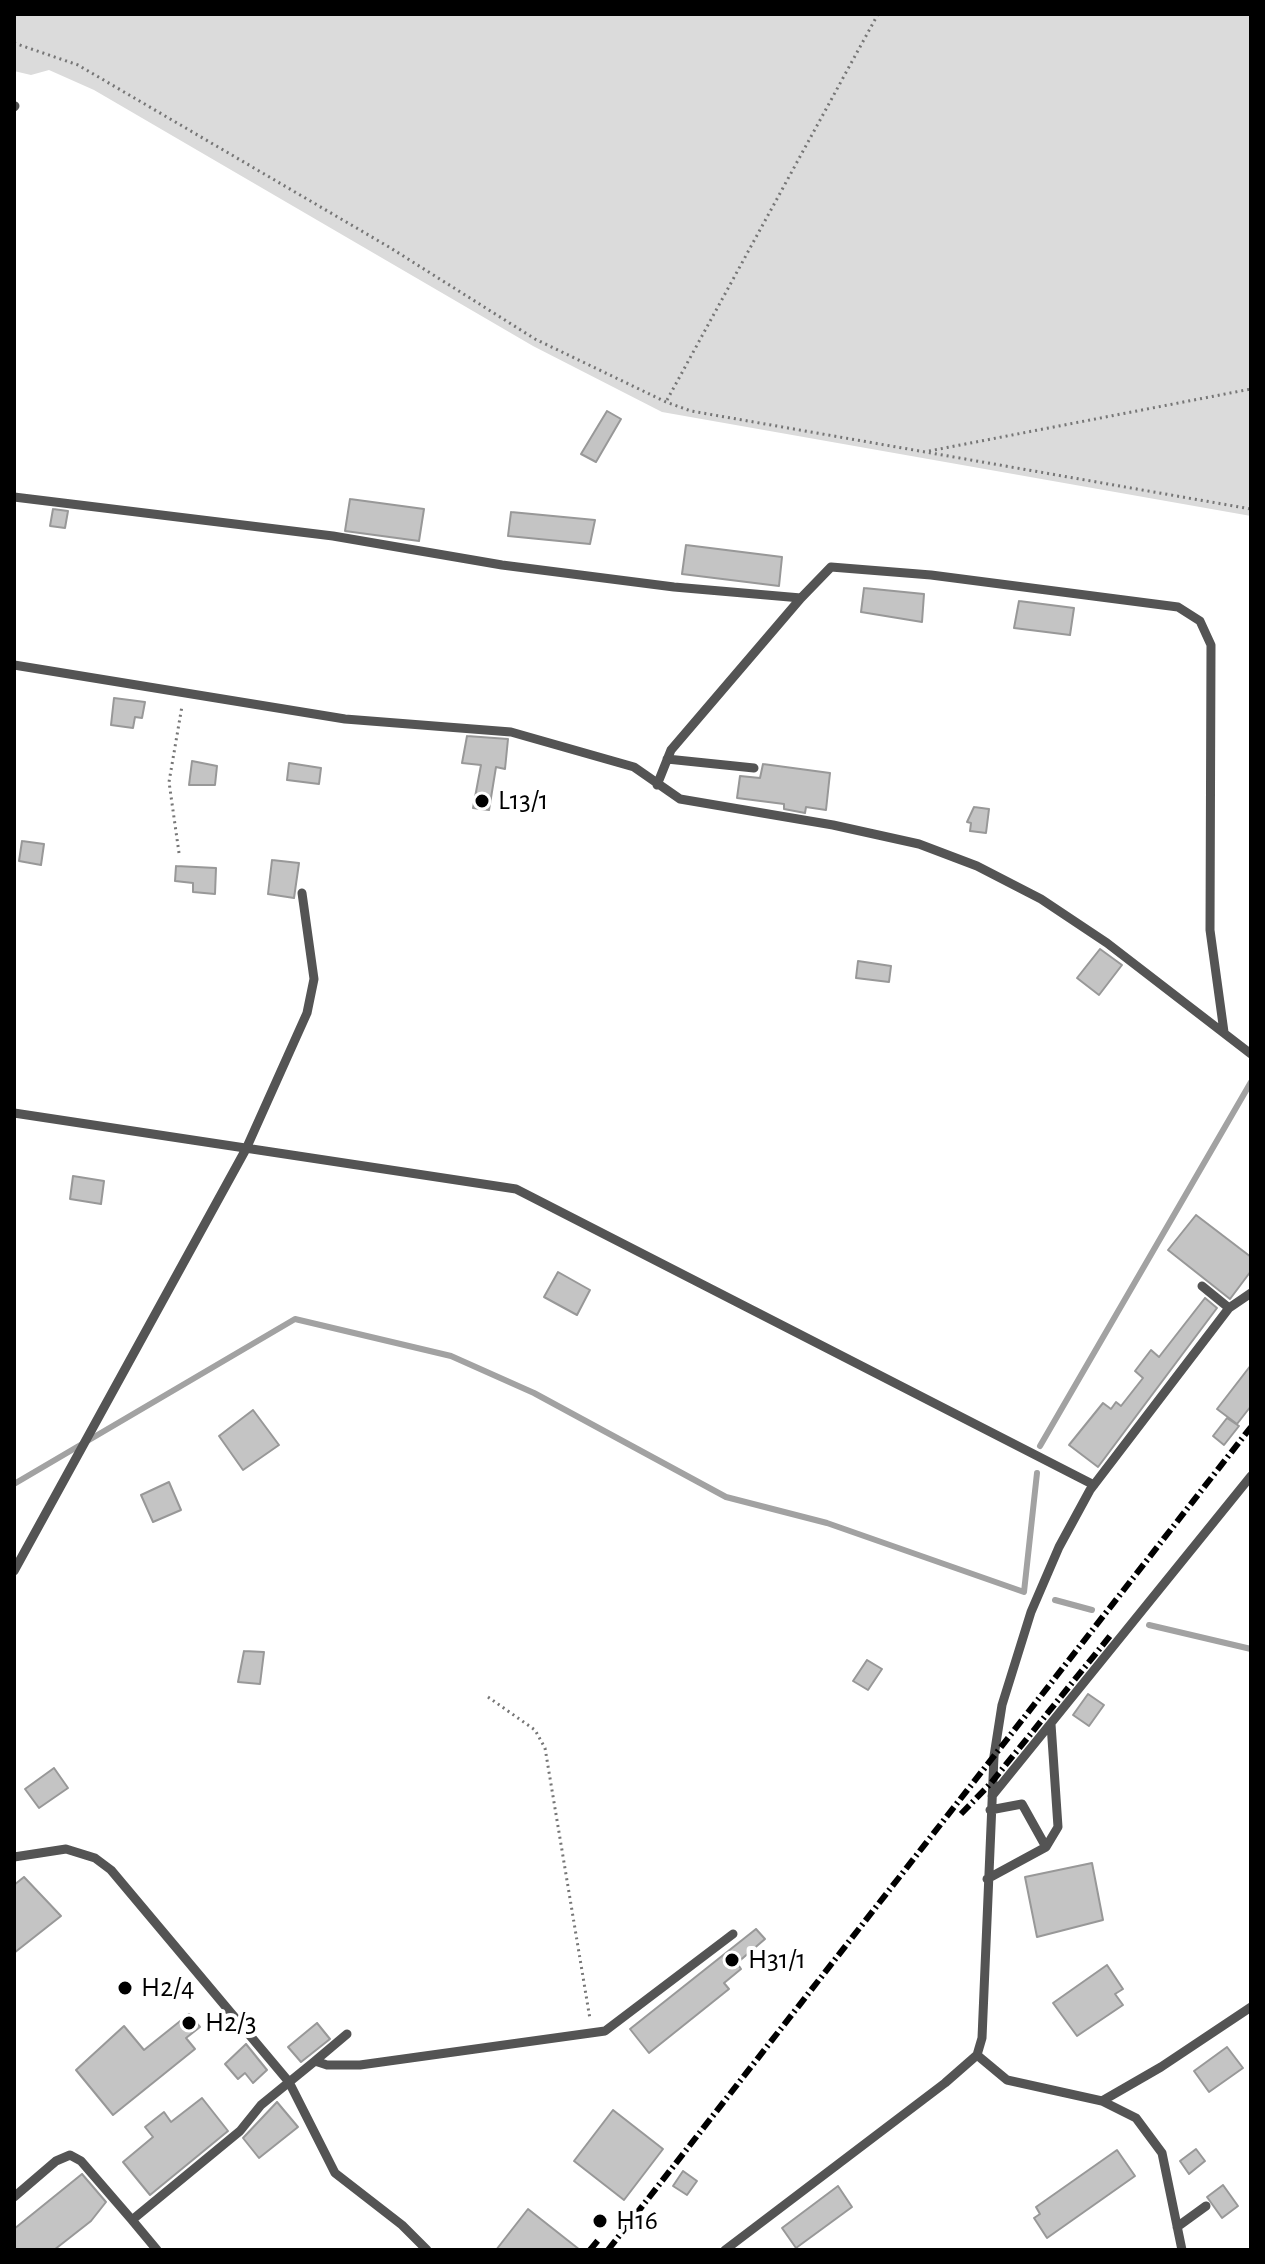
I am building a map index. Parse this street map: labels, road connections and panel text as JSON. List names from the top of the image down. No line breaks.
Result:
{"places":["L13/1","H31/1","H2/4","H2/3","H16"]}
